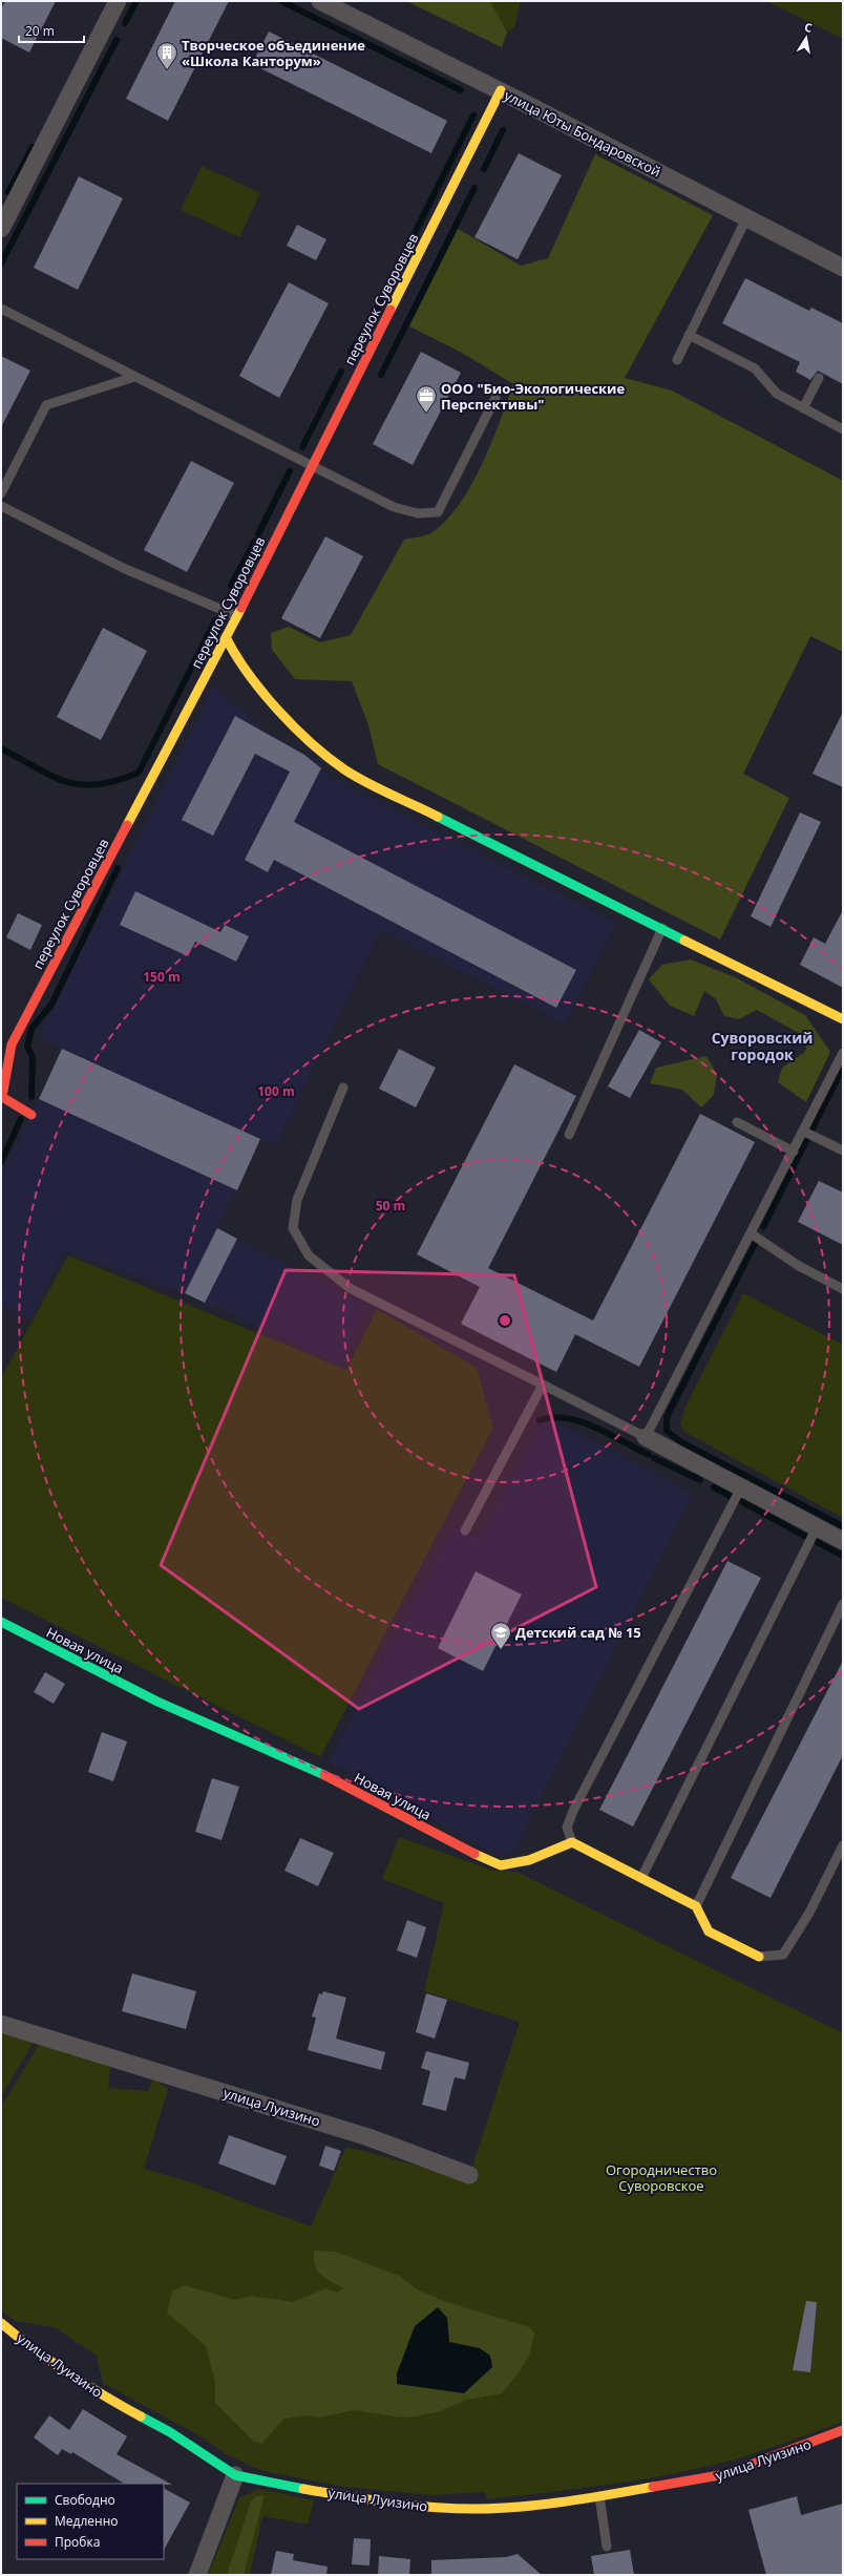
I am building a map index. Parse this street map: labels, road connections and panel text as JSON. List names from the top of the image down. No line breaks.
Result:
{"streets":{"street":["улица Юты Бондаровской","переулок Суворовцев","Новая улица","улица Луизино"]},"crossings":[["улица Юты Бондаровской","переулок Суворовцев"]],"districts":["Суворовский городок"],"parks":["Огородничество Суворовское"],"places":{"building":["Творческое объединение «Школа Канторум»"],"office":["ООО \"Био-Экологические Перспективы\""],"school or university":["Детский сад № 15"]},"legend":["Свободно","Медленно","Пробка"],"scale_bar":"20 m","north":"top","rings":["150 m","100 m","50 m"]}
